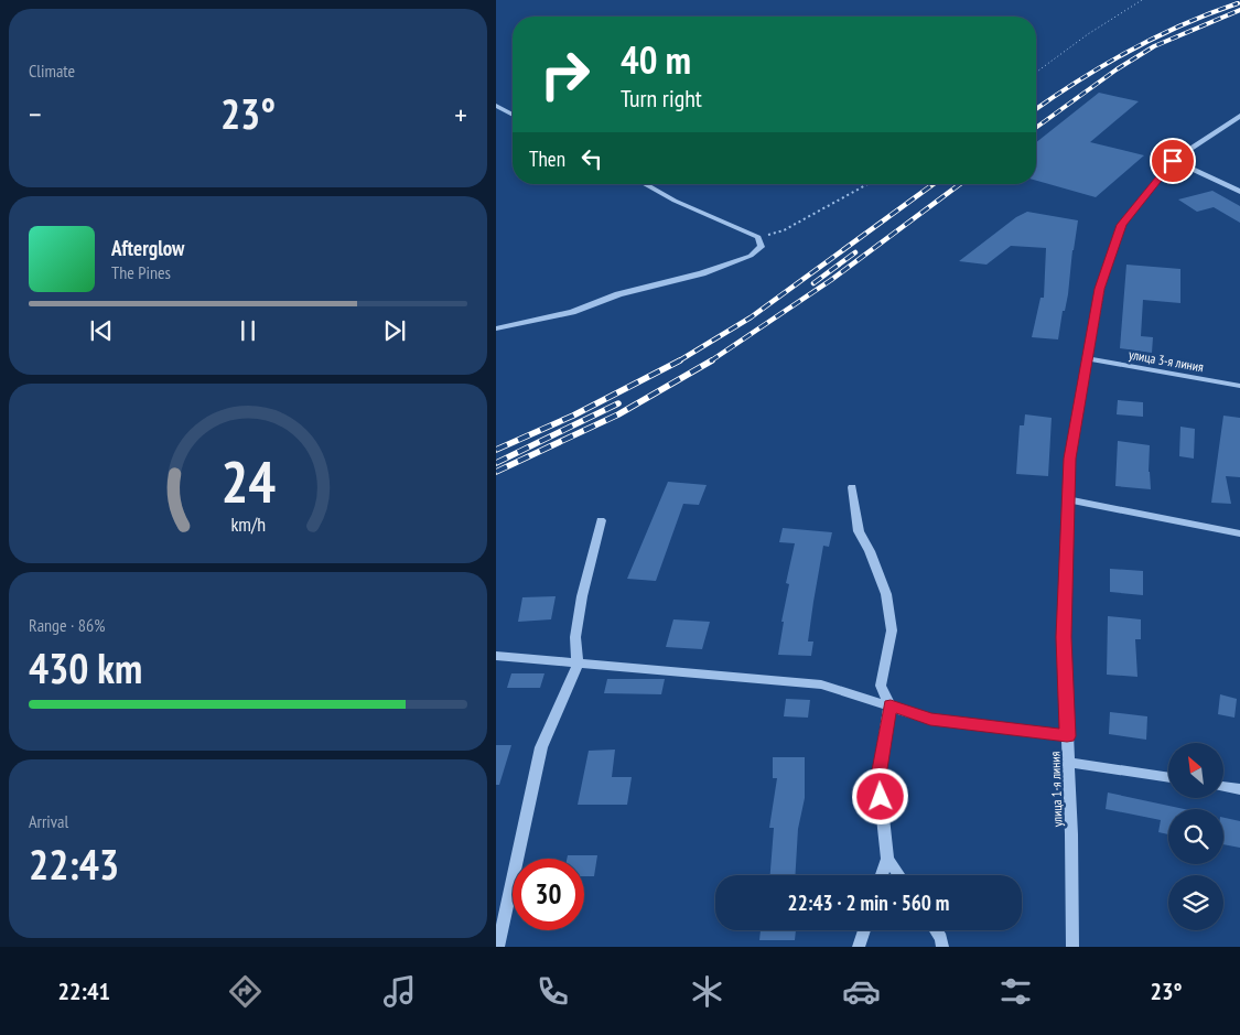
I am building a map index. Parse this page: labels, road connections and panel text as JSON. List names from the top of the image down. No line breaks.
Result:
{"streets":{"street":["улица 3-я линия","улица 1-я линия"]},"crossings":[["улица 3-я линия","улица 1-я линия"]],"north":"top left","page":{"tile":["Climate",["Range · 86%","430 km"],["Arrival","22:43"]],"turn":["40 m","Turn right"],"heat":["−","23°","+"],"then":"Then","song":["Afterglow","The Pines"],"limit":"30","trip":"22:43 · 2 min · 560 m","tabs":["22:41","23°"],"gauge":["24","km/h"]}}
